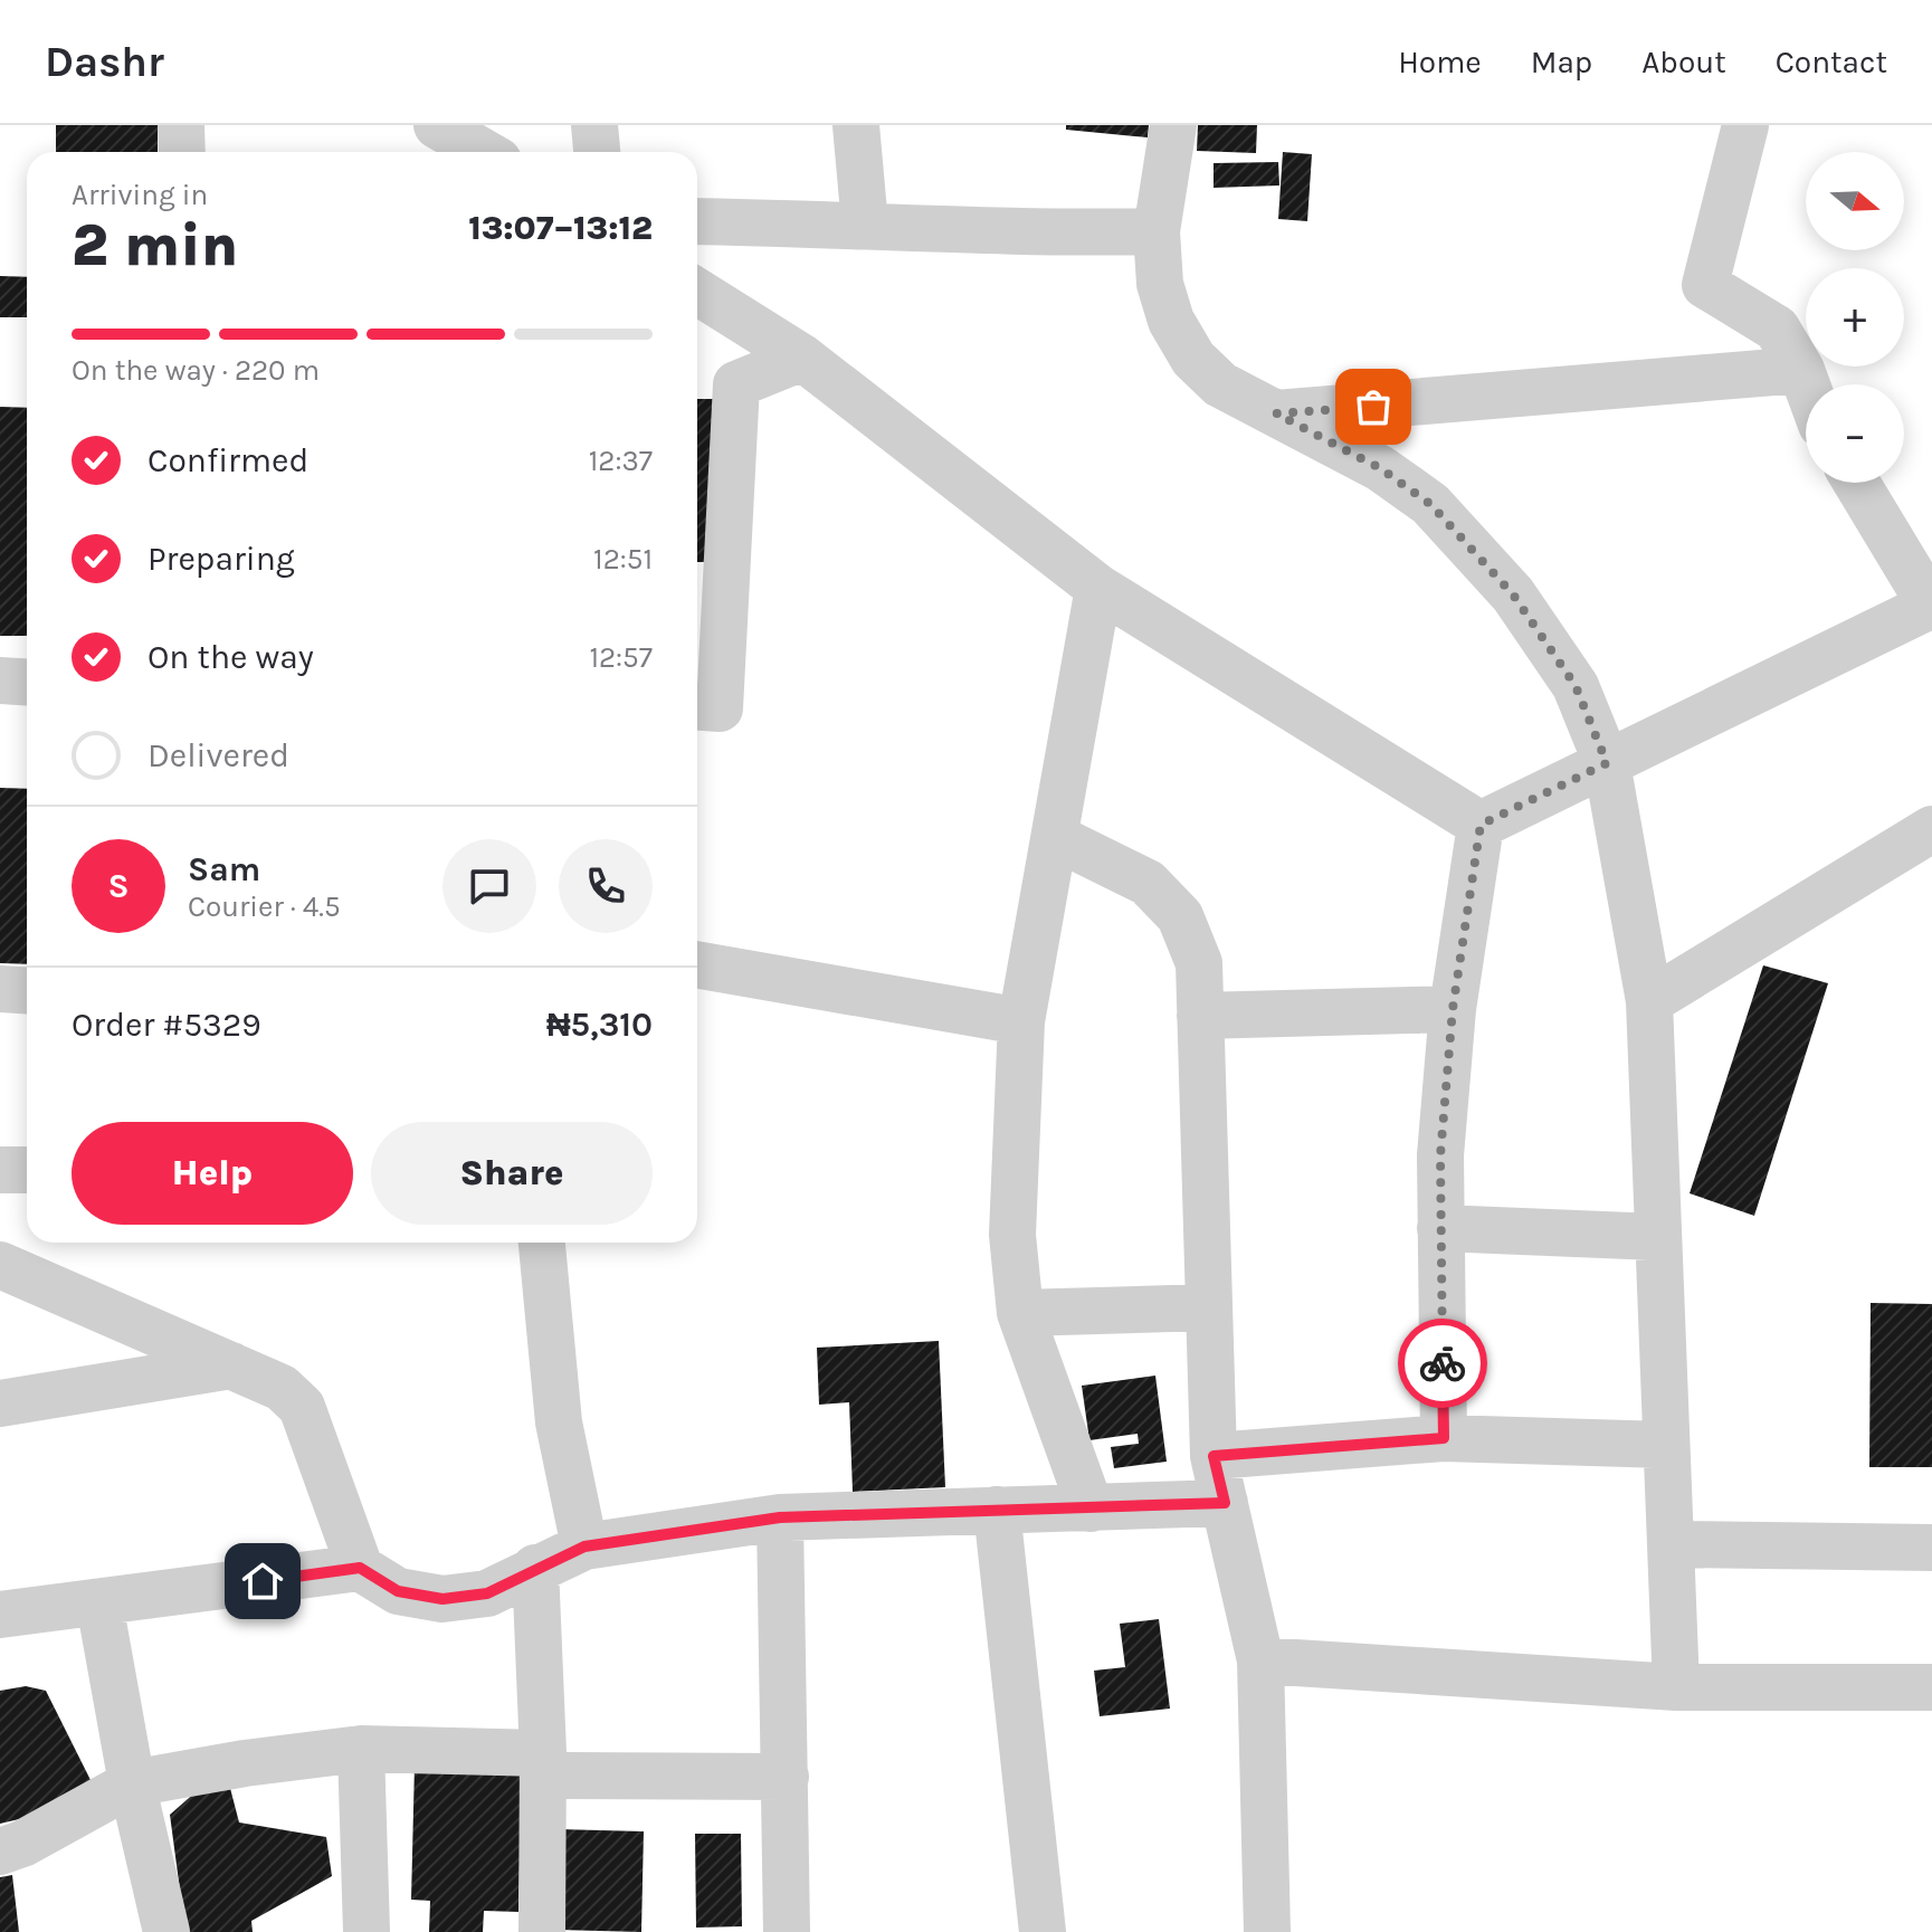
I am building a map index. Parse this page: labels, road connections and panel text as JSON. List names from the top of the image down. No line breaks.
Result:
{"north":"right","page":{"header":"Dashr","nav":["Home","Map","About","Contact"],"map_buttons":["+","−"],"heading":["2 min","Arriving in","13:07–13:12"],"panel":["Sam","Courier · 4.5","Order #5329","₦5,310"],"bar":"On the way · 220 m","list":[["Confirmed","12:37"],["Preparing","12:51"],["On the way","12:57"],"Delivered"],"round":"S","buttons":["Help","Share"]}}
